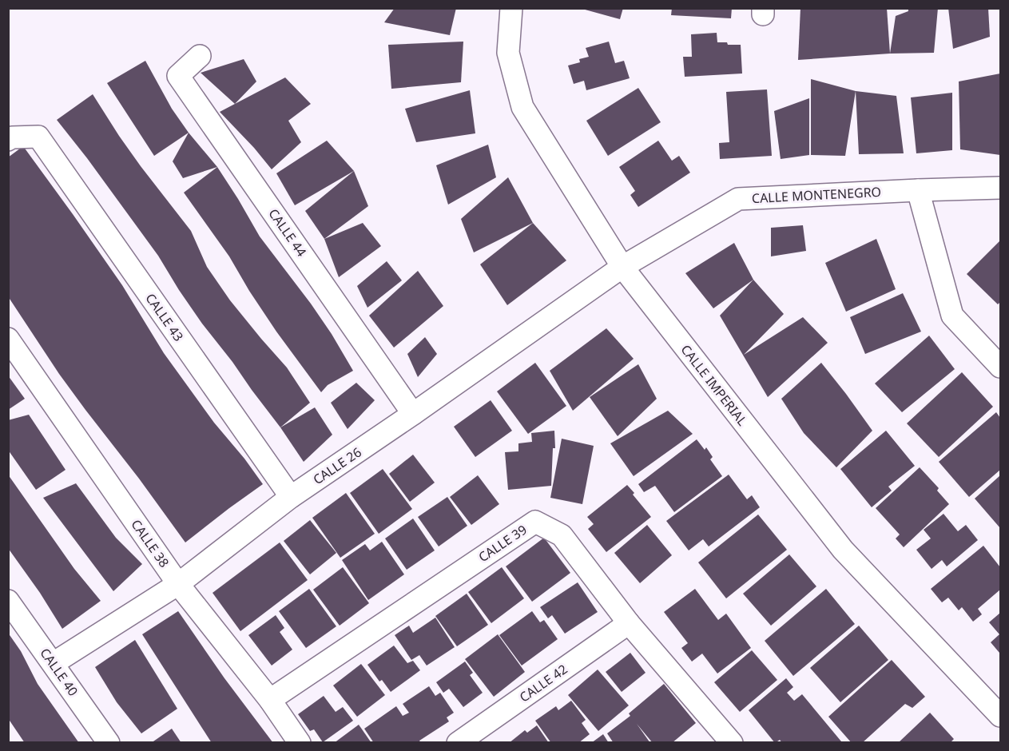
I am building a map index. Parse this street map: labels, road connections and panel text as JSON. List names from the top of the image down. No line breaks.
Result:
{"streets":{"street":["CALLE MONTENEGRO","CALLE 44","CALLE 43","CALLE IMPERIAL","CALLE 26","CALLE 38","CALLE 39","CALLE 40","CALLE 42"]},"crossings":[["CALLE MONTENEGRO","CALLE IMPERIAL"],["CALLE MONTENEGRO","CALLE 26"],["CALLE 44","CALLE 26"],["CALLE 43","CALLE 26"],["CALLE IMPERIAL","CALLE 26"],["CALLE 26","CALLE 38"],["CALLE 26","CALLE 40"],["CALLE 38","CALLE 39"],["CALLE 39","CALLE 42"]]}
